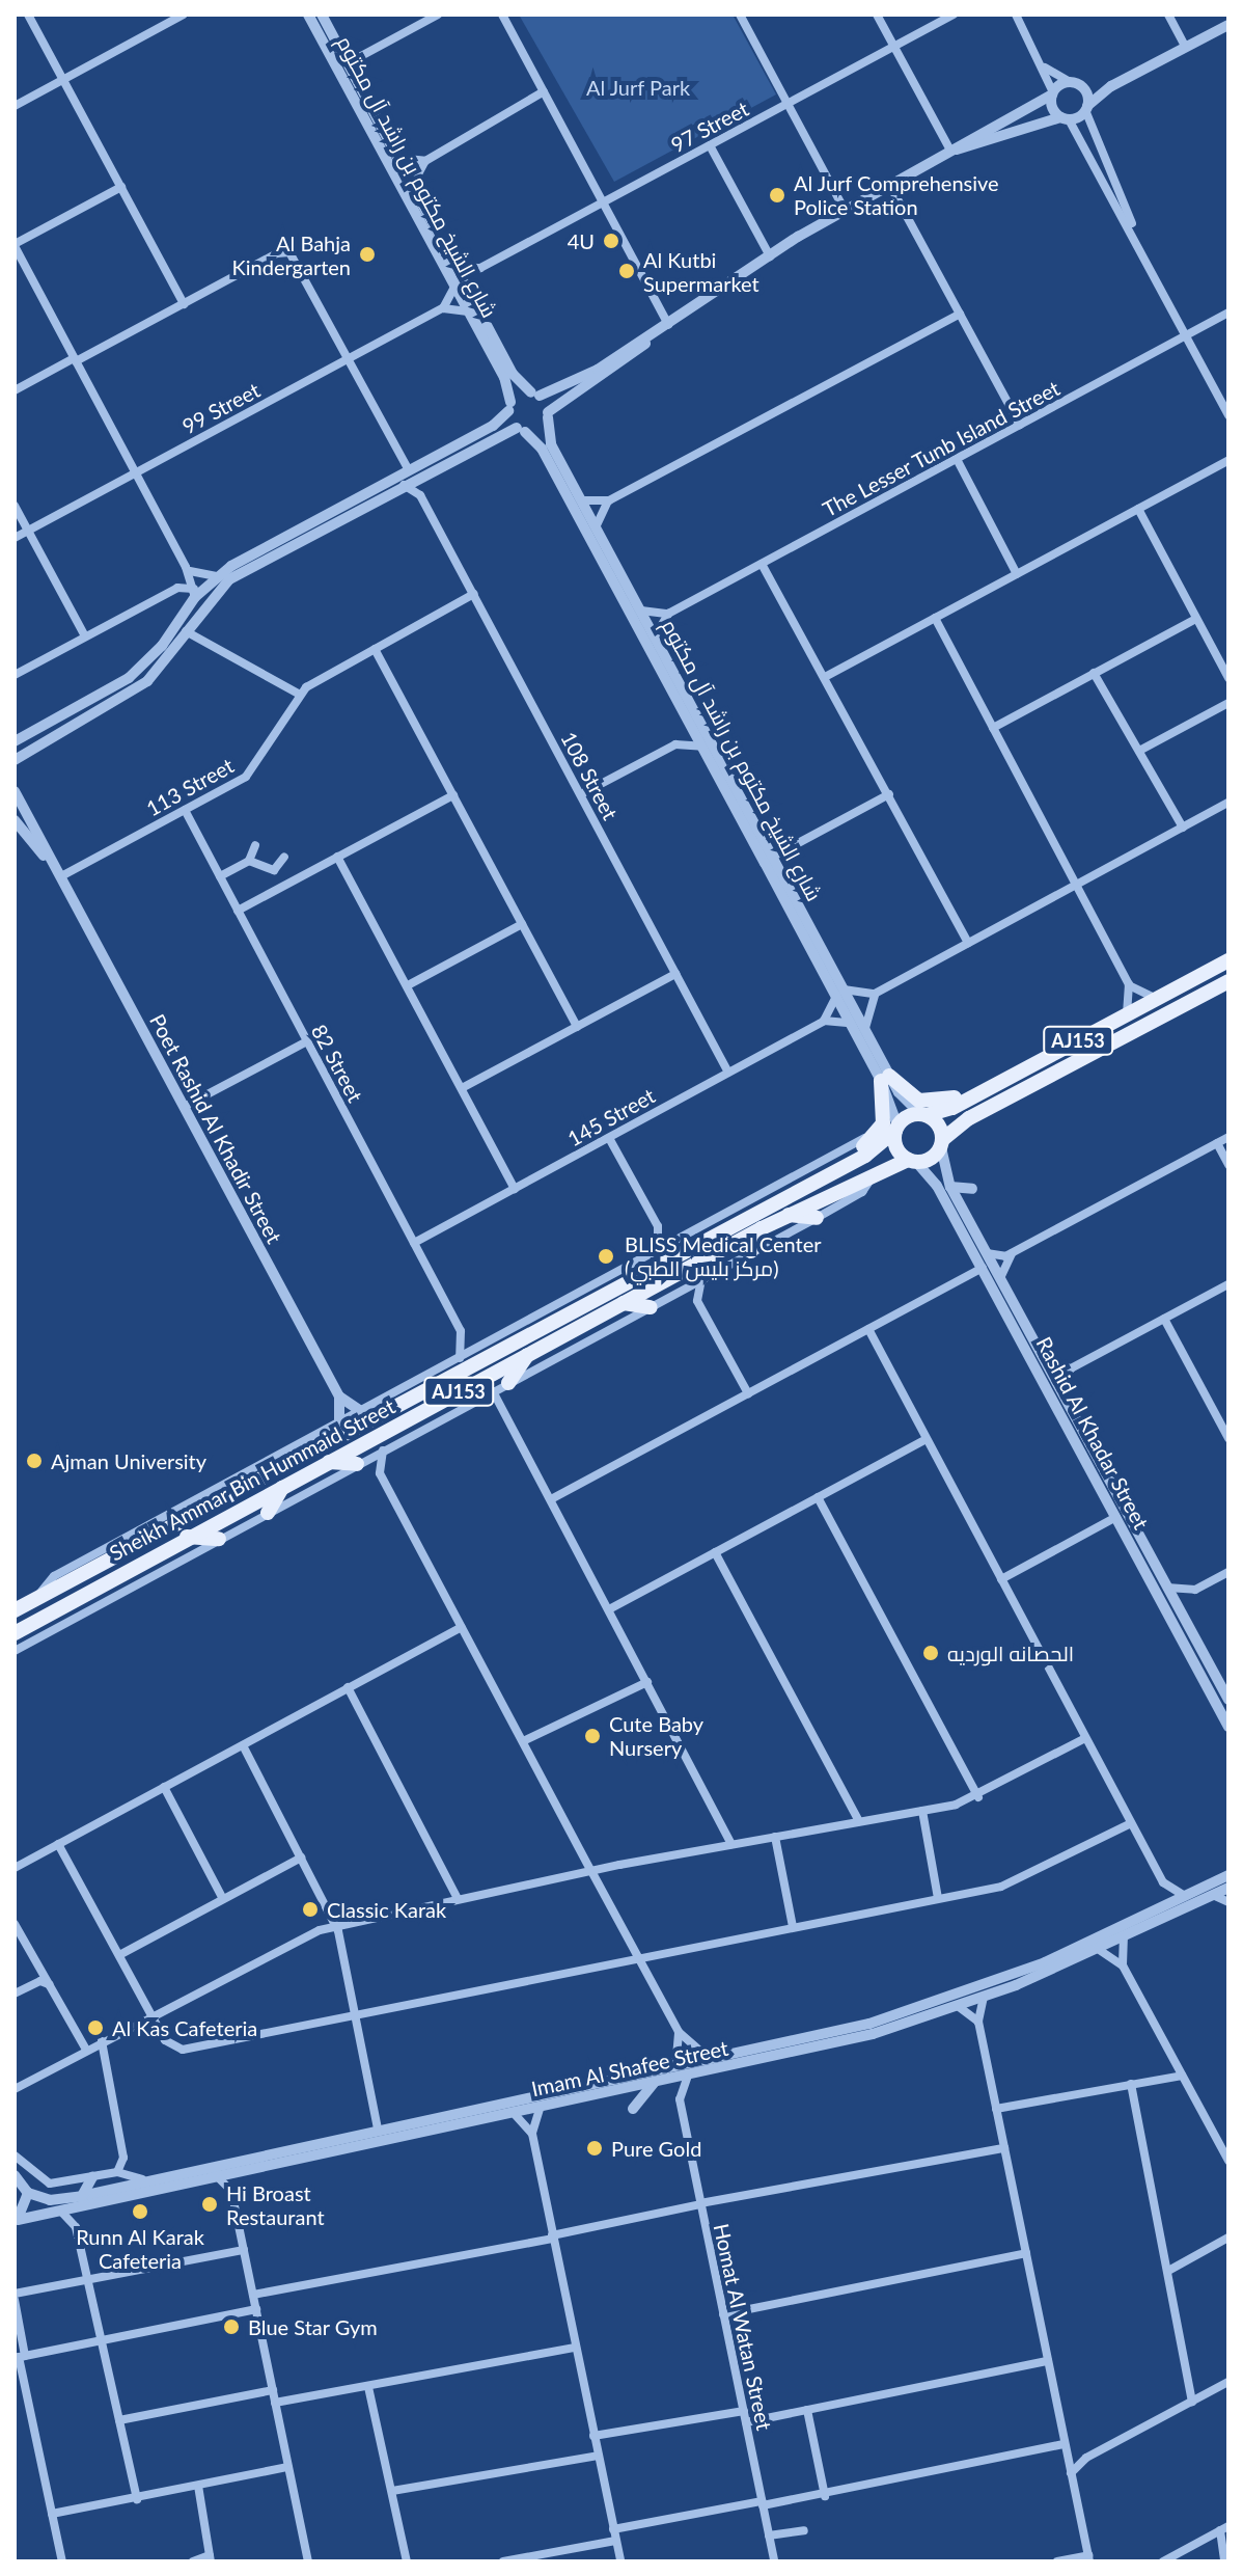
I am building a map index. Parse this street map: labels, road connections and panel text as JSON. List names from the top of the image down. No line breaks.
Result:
{"streets":{"main road":["AJ153","Sheikh Ammar Bin Hummaid Street"],"street":["97 Street","شارع الشيخ مكتوم بن راشد آل مكتوم","99 Street","The Lesser Tunb Island Street","108 Street","113 Street","82 Street","145 Street","Poet Rashid Al Khadir Street","Rashid Al Khadar Street","Imam Al Shafee Street","Homat Al Watan Street"]},"crossings":[["شارع الشيخ مكتوم بن راشد آل مكتوم","AJ153"],["شارع الشيخ مكتوم بن راشد آل مكتوم","Rashid Al Khadar Street"],["شارع الشيخ مكتوم بن راشد آل مكتوم","Sheikh Ammar Bin Hummaid Street"],["108 Street","113 Street"],["108 Street","145 Street"],["113 Street","82 Street"],["113 Street","Poet Rashid Al Khadir Street"],["AJ153","Rashid Al Khadar Street"],["AJ153","Sheikh Ammar Bin Hummaid Street"],["82 Street","145 Street"],["Rashid Al Khadar Street","Sheikh Ammar Bin Hummaid Street"]],"parks":["Al Jurf Park"],"places":["Al Jurf Comprehensive Police Station","4U","Al Bahja Kindergarten","Al Kutbi Supermarket","BLISS Medical Center (مركز بليس الطبي)","Ajman University","الحصانه الورديه","Cute Baby Nursery","Classic Karak","Al Kas Cafeteria","Pure Gold","Hi Broast Restaurant","Runn Al Karak Cafeteria","Blue Star Gym"]}
